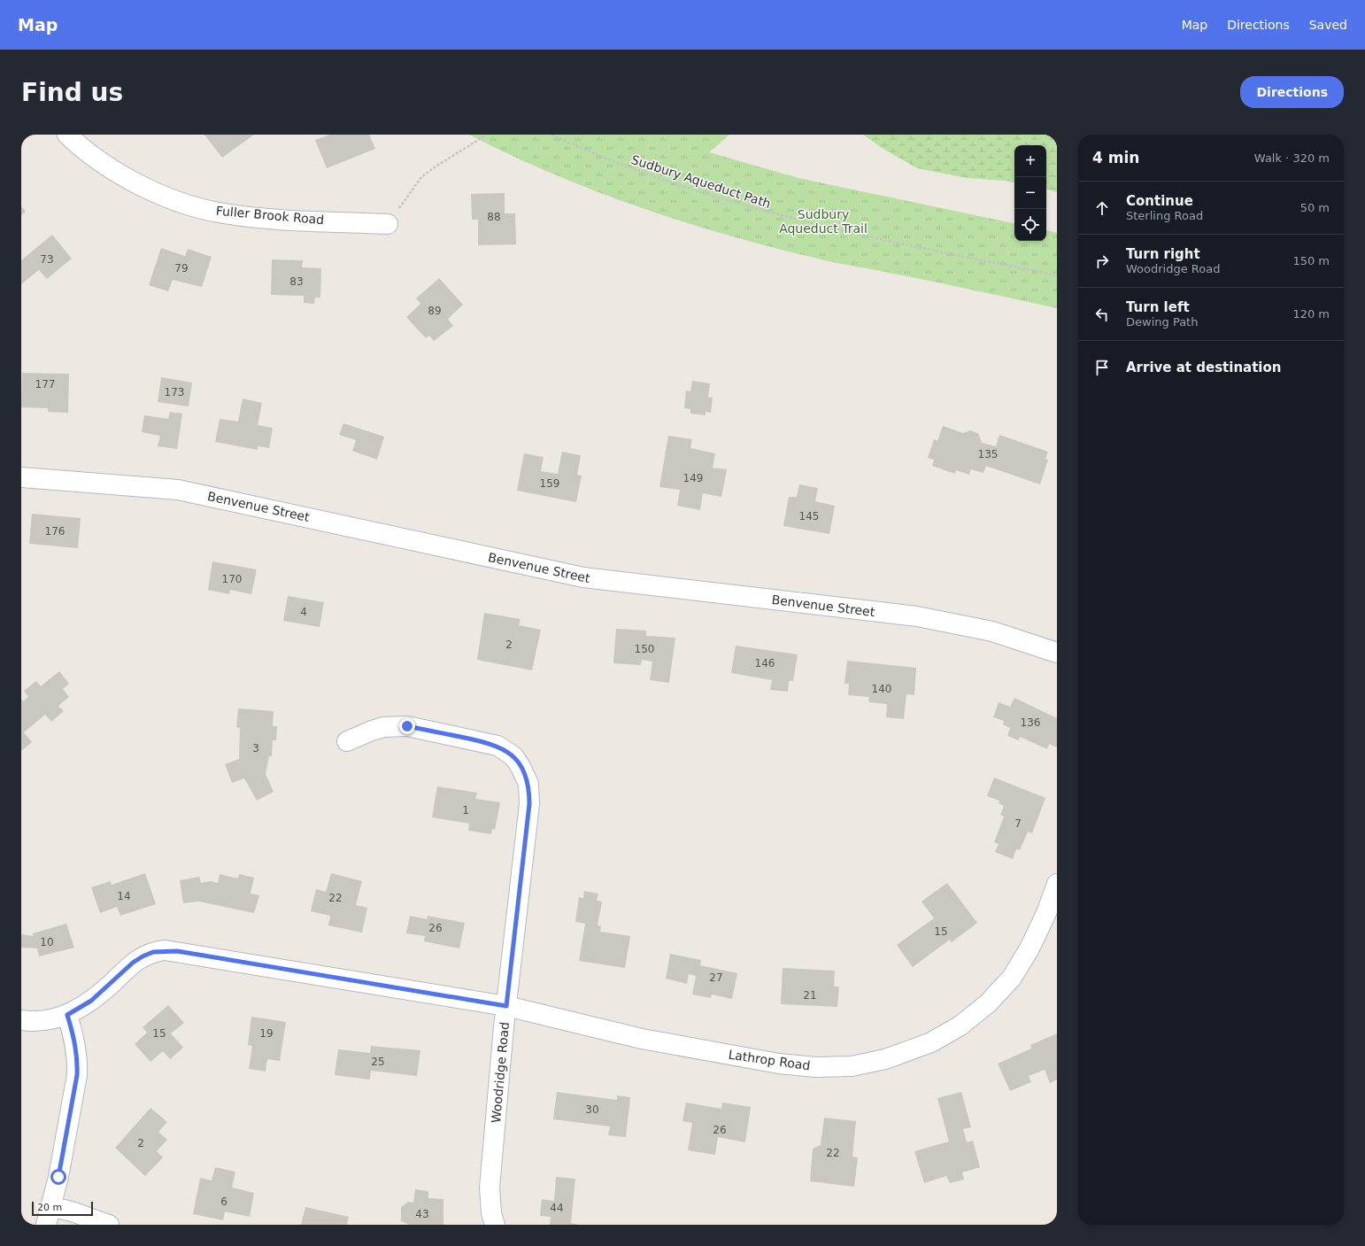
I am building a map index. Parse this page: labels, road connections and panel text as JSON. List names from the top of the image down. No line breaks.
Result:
{"streets":{"street":["Fuller Brook Road","Benvenue Street","Lathrop Road","Woodridge Road"],"path":["Sudbury Aqueduct Path"]},"crossings":[["Lathrop Road","Woodridge Road"]],"parks":["Sudbury Aqueduct Trail"],"house_numbers":["88","73","79","83","89","177","173","135","149","159","145","176","170","4","2","150","146","140","136","3","1","7","14","22","26","15","10","27","21","15","19","25","30","26","2","22","6","44","43"],"scale_bar":"20 m","page":{"header":"Map","nav":["Map","Directions","Saved"],"buttons":"Directions","title":"Find us","heading":["4 min","Walk · 320 m"],"map_buttons":["+","−"],"list":[["Continue","Sterling Road","50 m"],["Turn right","Woodridge Road","150 m"],["Turn left","Dewing Path","120 m"],"Arrive at destination"],"scale":"20 m"}}
